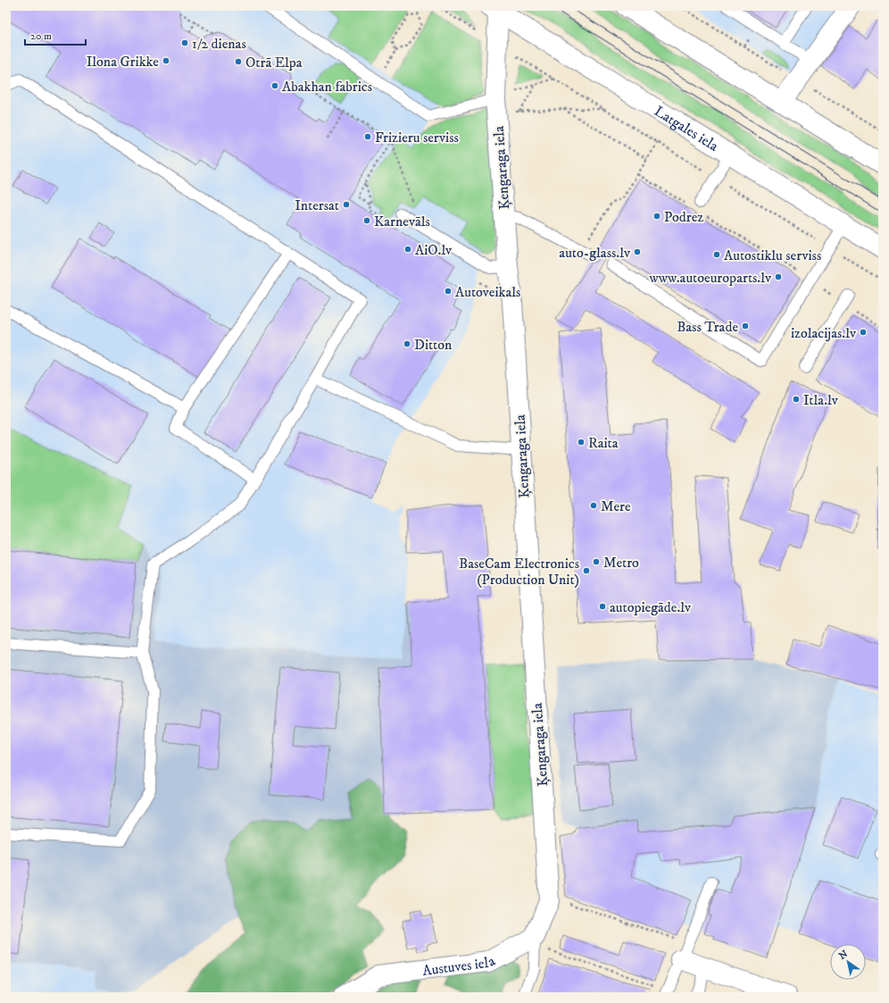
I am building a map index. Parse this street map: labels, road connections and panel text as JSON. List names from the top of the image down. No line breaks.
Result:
{"streets":{"main road":["Latgales iela","Ķengaraga iela","Austuves iela"]},"crossings":[["Latgales iela","Ķengaraga iela"]],"places":["1/2 dienas","Ilona Grikke","Otrā Elpa","Abakhan fabrics","Frizieru serviss","Intersat","Podrez","Karnevāls","AiO.lv","auto-glass.lv","Autostiklu serviss","www.autoeuroparts.lv","Autoveikals","Bass Trade","izolacijas.lv","Ditton","Itla.lv","Raita","Mere","Metro","BaseCam Electronics (Production Unit)","autopiegāde.lv"],"scale_bar":"20 m","north":"top left"}
